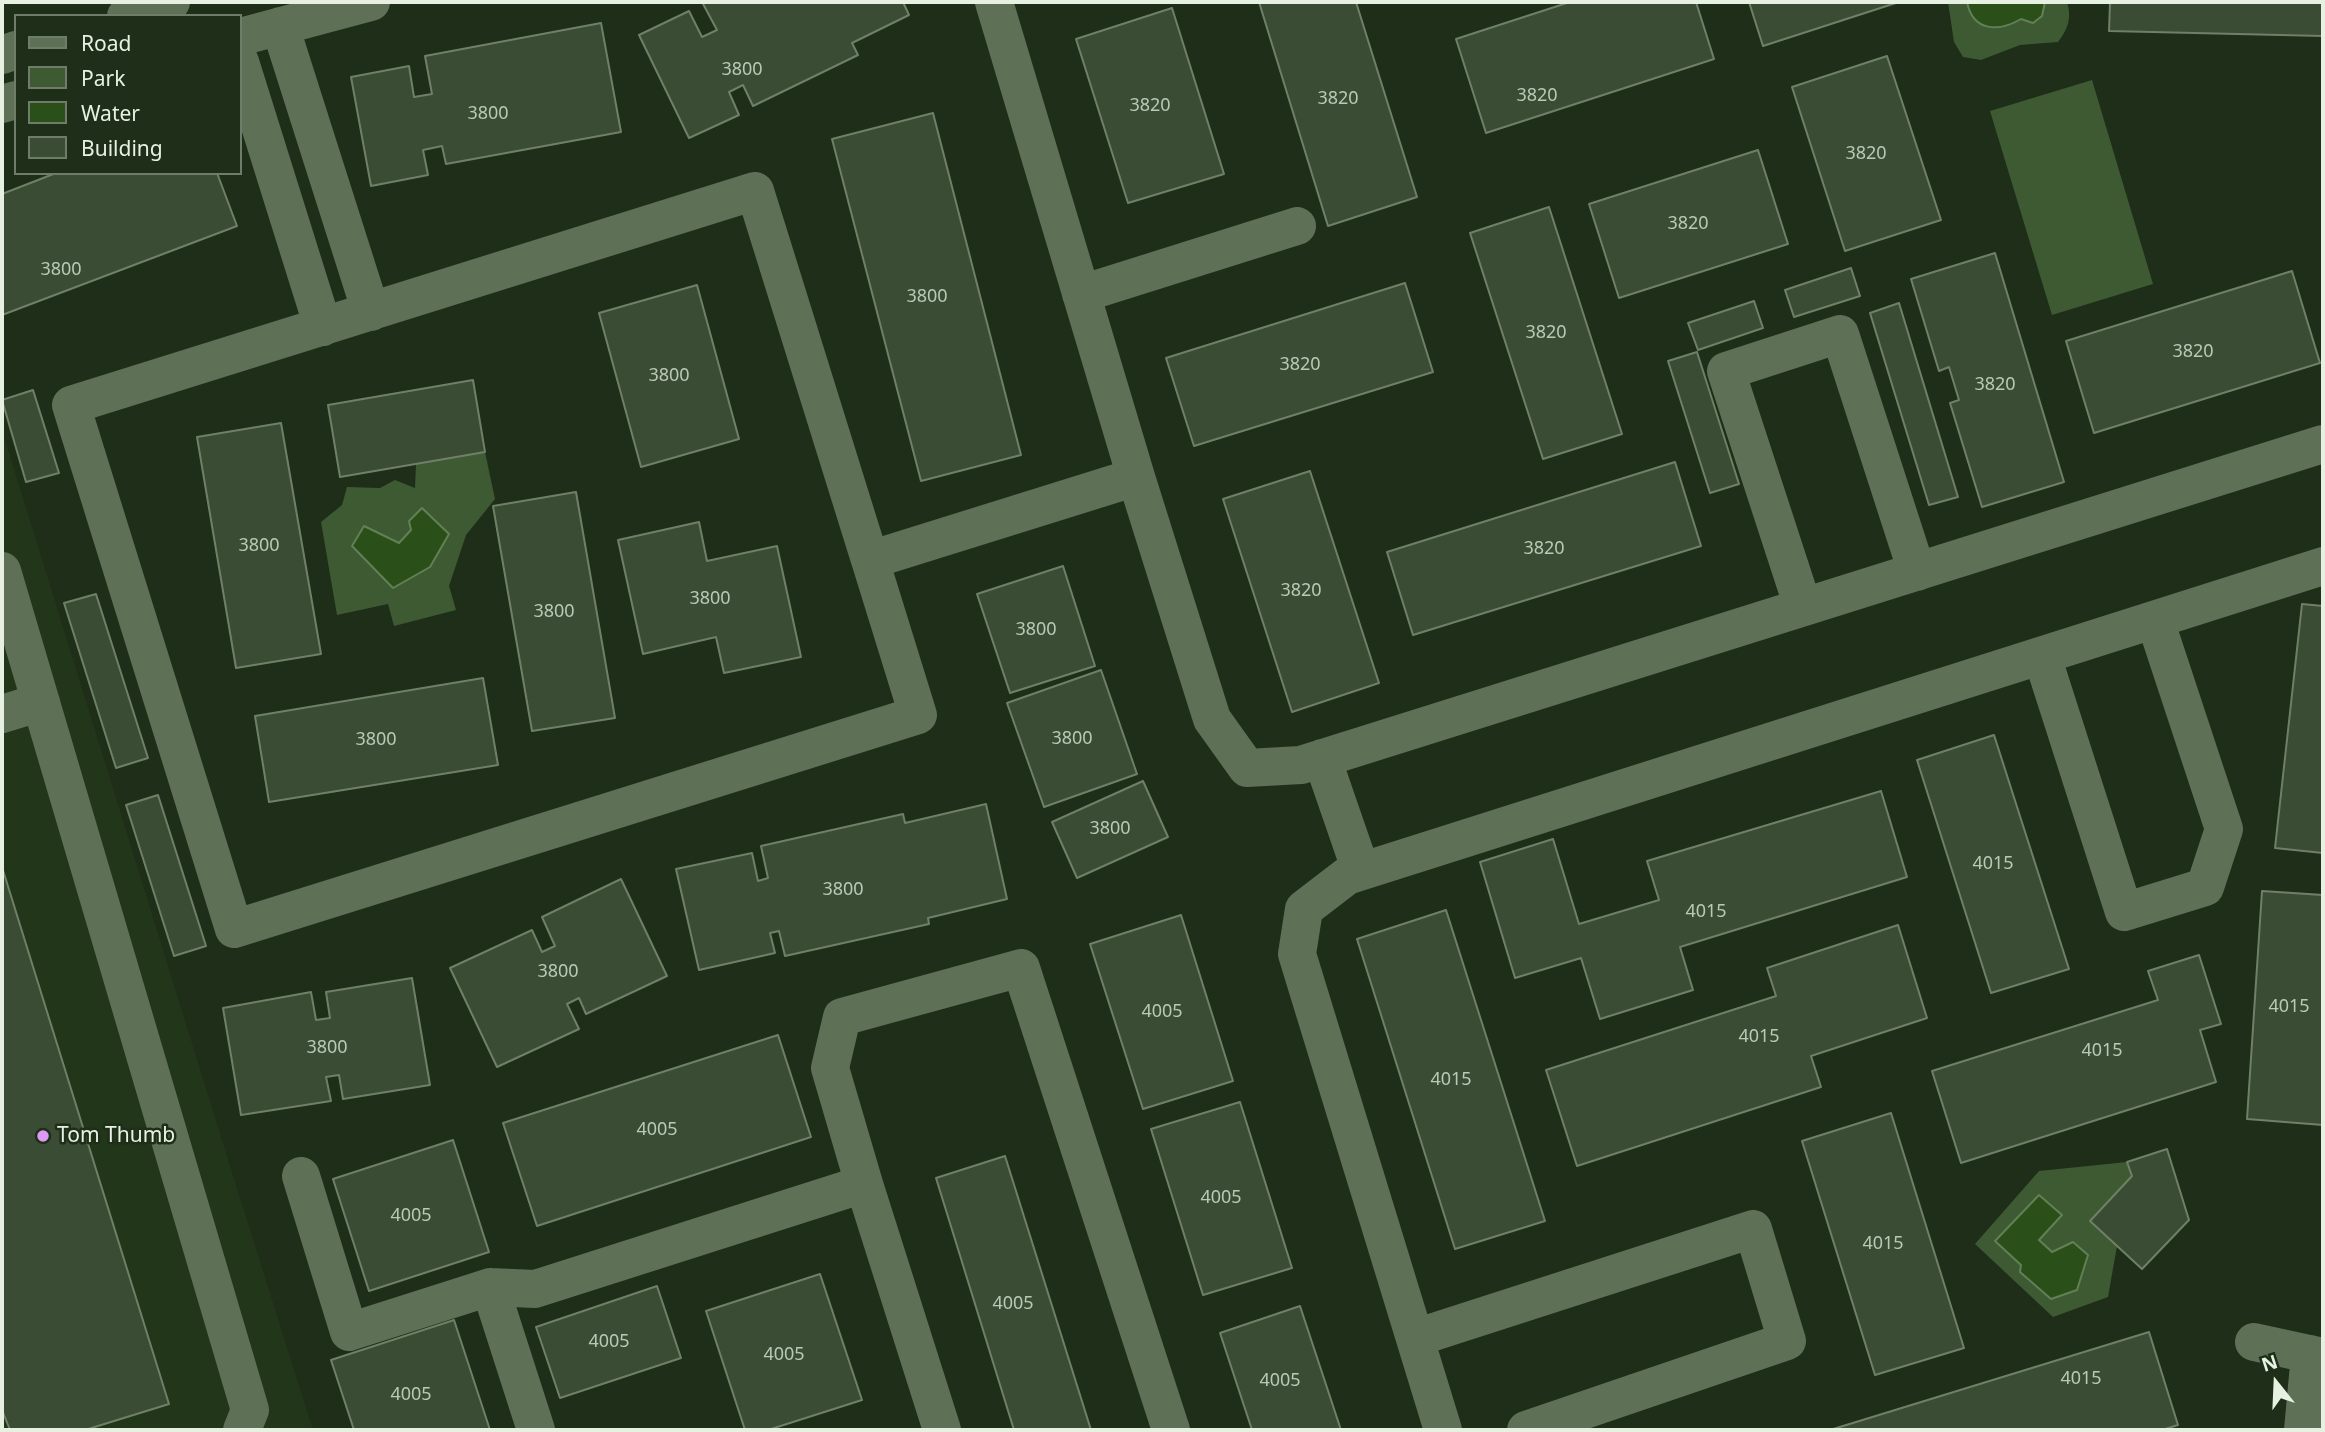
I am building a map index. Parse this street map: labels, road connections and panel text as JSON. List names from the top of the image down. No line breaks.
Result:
{"places":["Tom Thumb"],"house_numbers":["3800","3820","3820","3820","3800","3820","3820","3800","3800","3820","3820","3820","3800","3820","3800","3820","3820","3800","3800","3800","3800","3800","3800","4015","3800","4015","3800","4015","4005","4015","3800","4015","4015","4005","4005","4005","4015","4005","4005","4005","4015","4005","4005"],"legend":["Road","Park","Water","Building"],"north":"top"}
